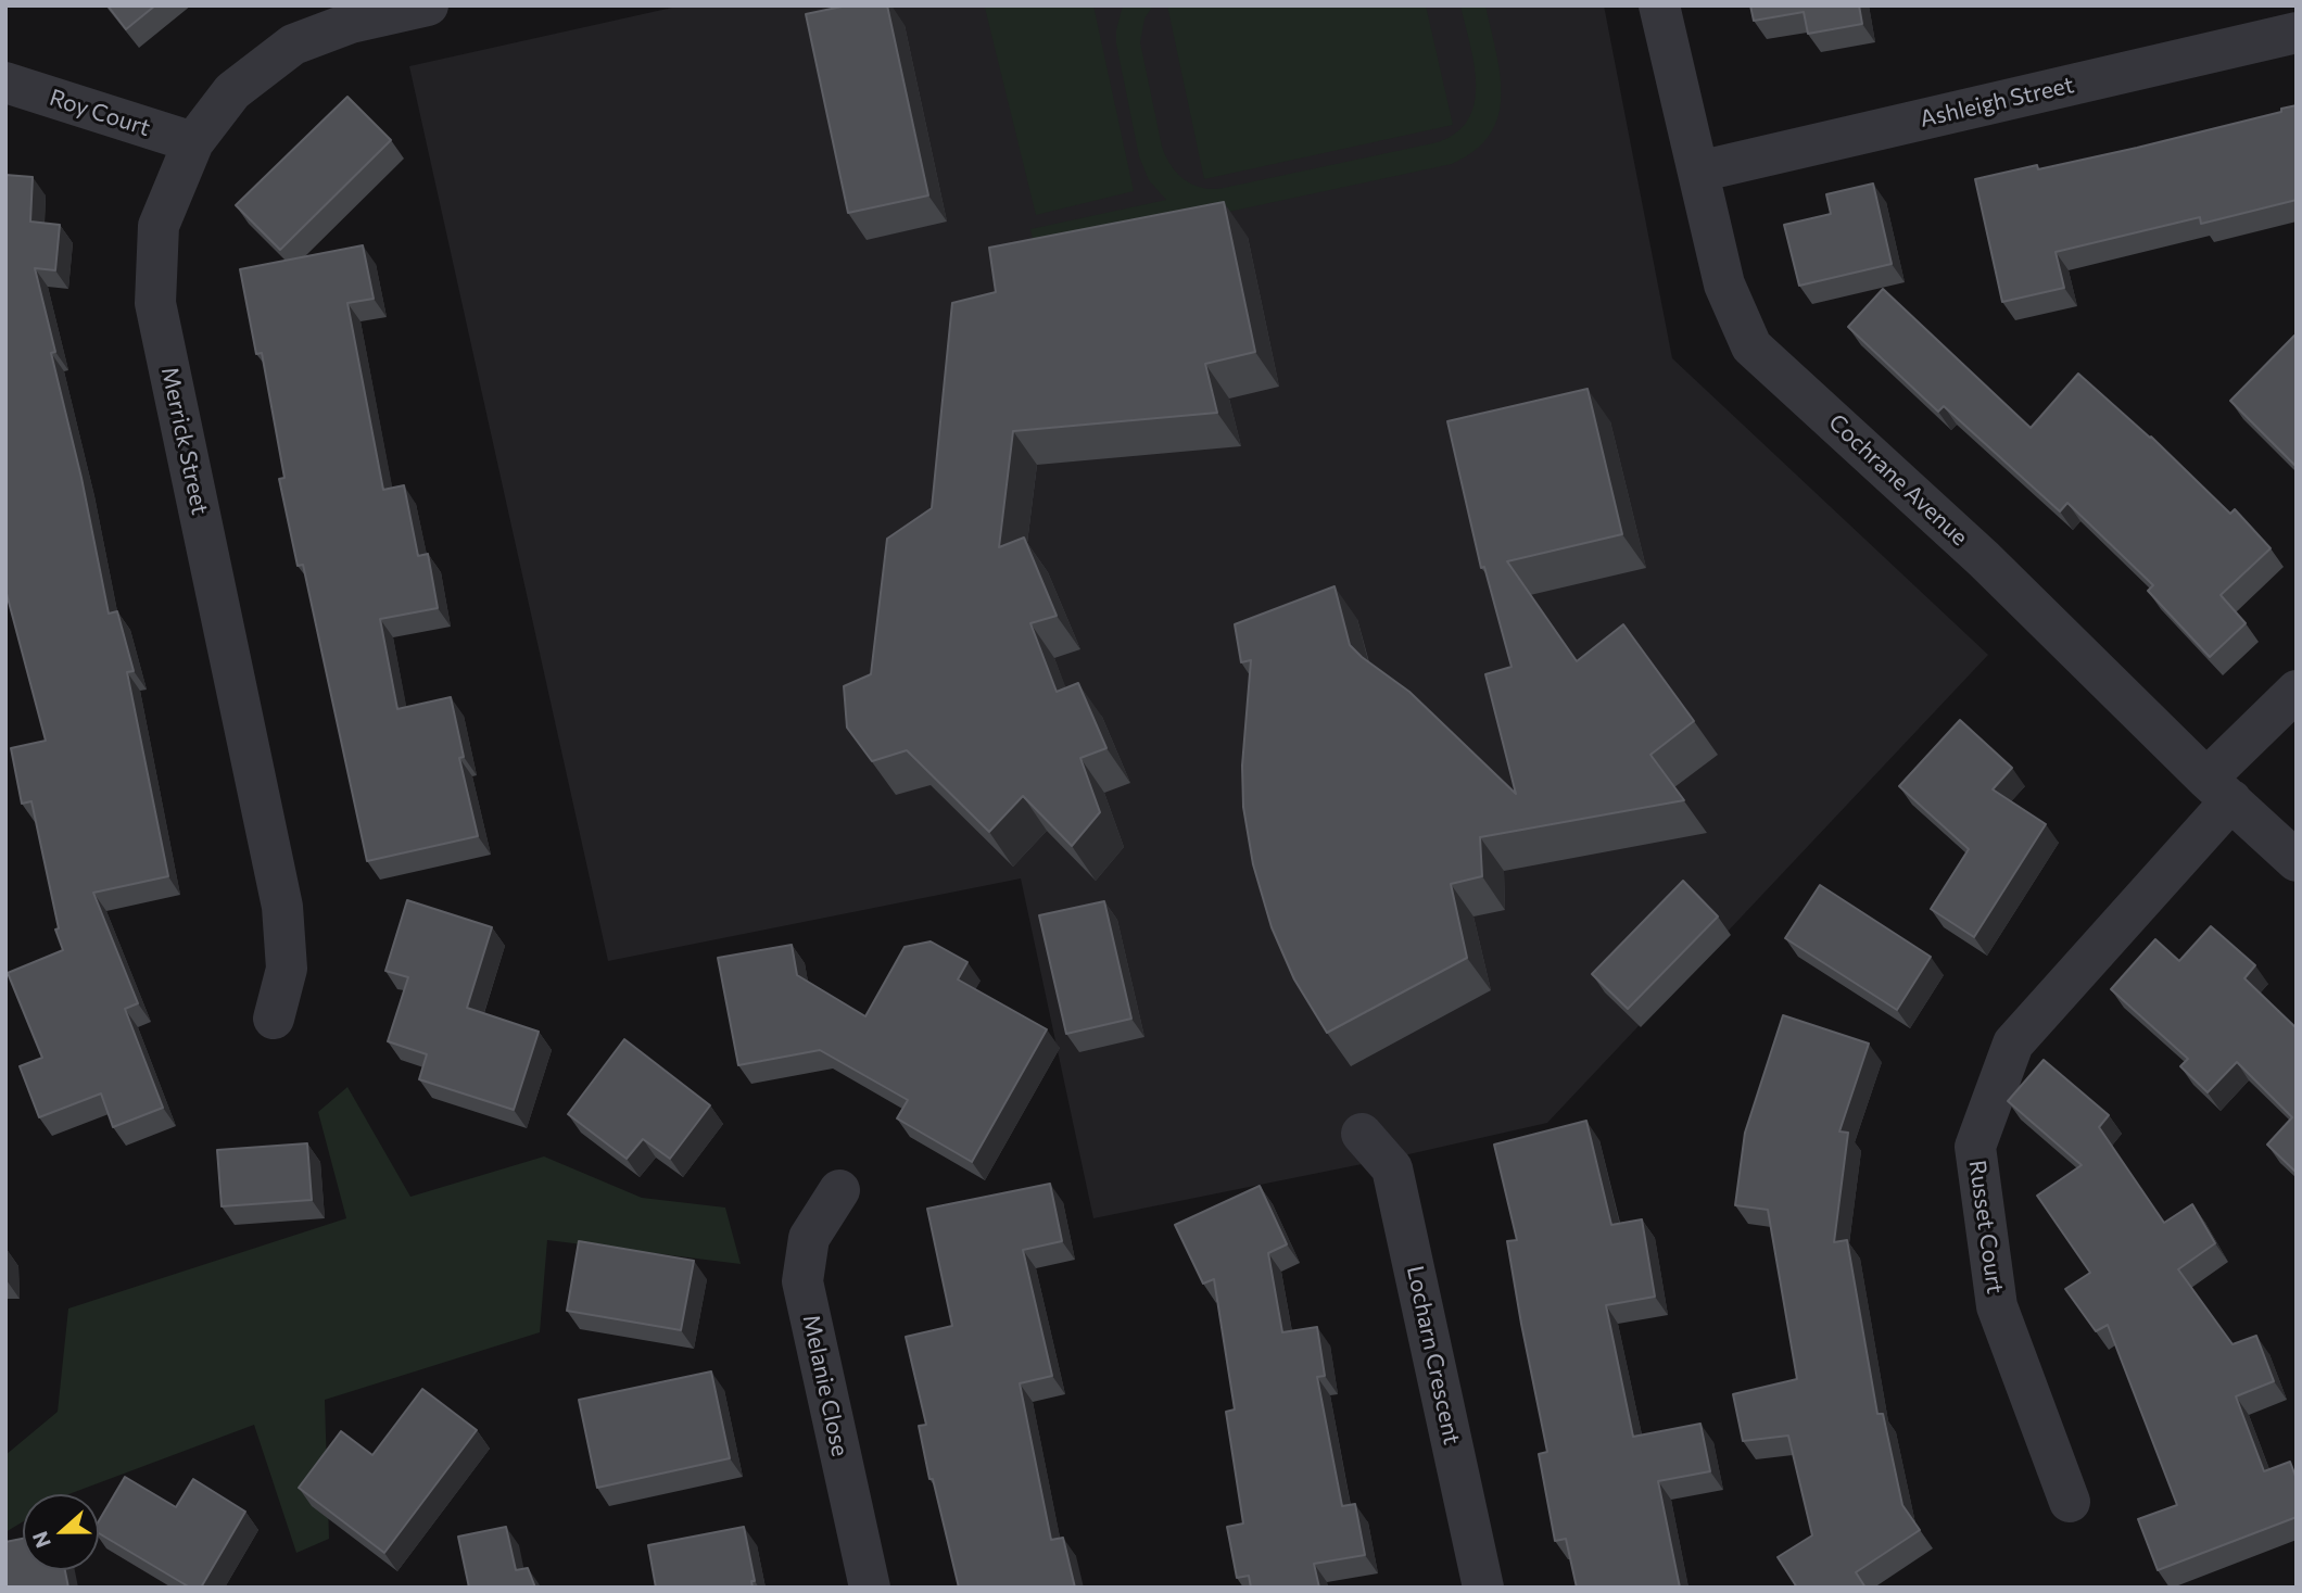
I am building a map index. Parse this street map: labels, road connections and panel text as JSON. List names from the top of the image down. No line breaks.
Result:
{"streets":{"street":["Ashleigh Street","Roy Court","Merrick Street","Cochrane Avenue","Russet Court","Locharn Crescent","Melanie Close"]},"crossings":[["Ashleigh Street","Cochrane Avenue"],["Roy Court","Merrick Street"],["Cochrane Avenue","Russet Court"]],"north":"left"}
